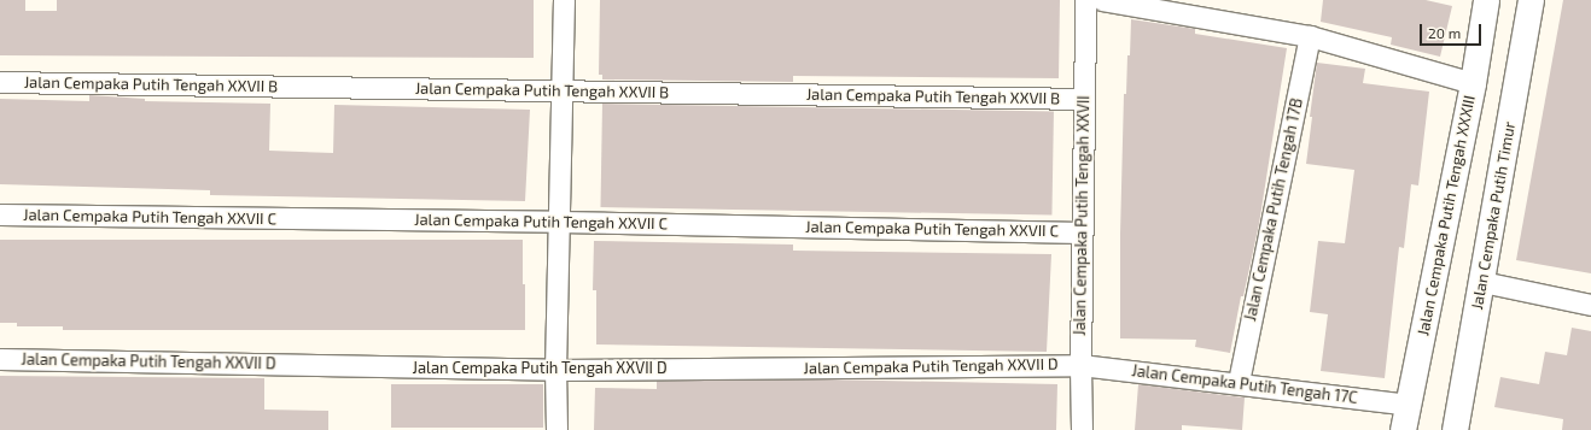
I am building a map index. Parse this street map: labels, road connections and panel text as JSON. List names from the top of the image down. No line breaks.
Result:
{"streets":{"street":["Jalan Cempaka Putih Tengah XXVII B","Jalan Cempaka Putih Tengah 17B","Jalan Cempaka Putih Tengah XXVII","Jalan Cempaka Putih Tengah XXXIII","Jalan Cempaka Putih Timur","Jalan Cempaka Putih Tengah XXVII C","Jalan Cempaka Putih Tengah XXVII D","Jalan Cempaka Putih Tengah 17C"]},"crossings":[["Jalan Cempaka Putih Tengah XXVII B","Jalan Cempaka Putih Tengah XXVII"],["Jalan Cempaka Putih Tengah 17B","Jalan Cempaka Putih Tengah 17C"],["Jalan Cempaka Putih Tengah XXVII","Jalan Cempaka Putih Tengah XXVII C"],["Jalan Cempaka Putih Tengah XXVII","Jalan Cempaka Putih Tengah XXVII D"],["Jalan Cempaka Putih Tengah XXVII","Jalan Cempaka Putih Tengah 17C"],["Jalan Cempaka Putih Tengah XXXIII","Jalan Cempaka Putih Tengah 17C"],["Jalan Cempaka Putih Tengah XXVII D","Jalan Cempaka Putih Tengah 17C"]],"scale_bar":"20 m"}
